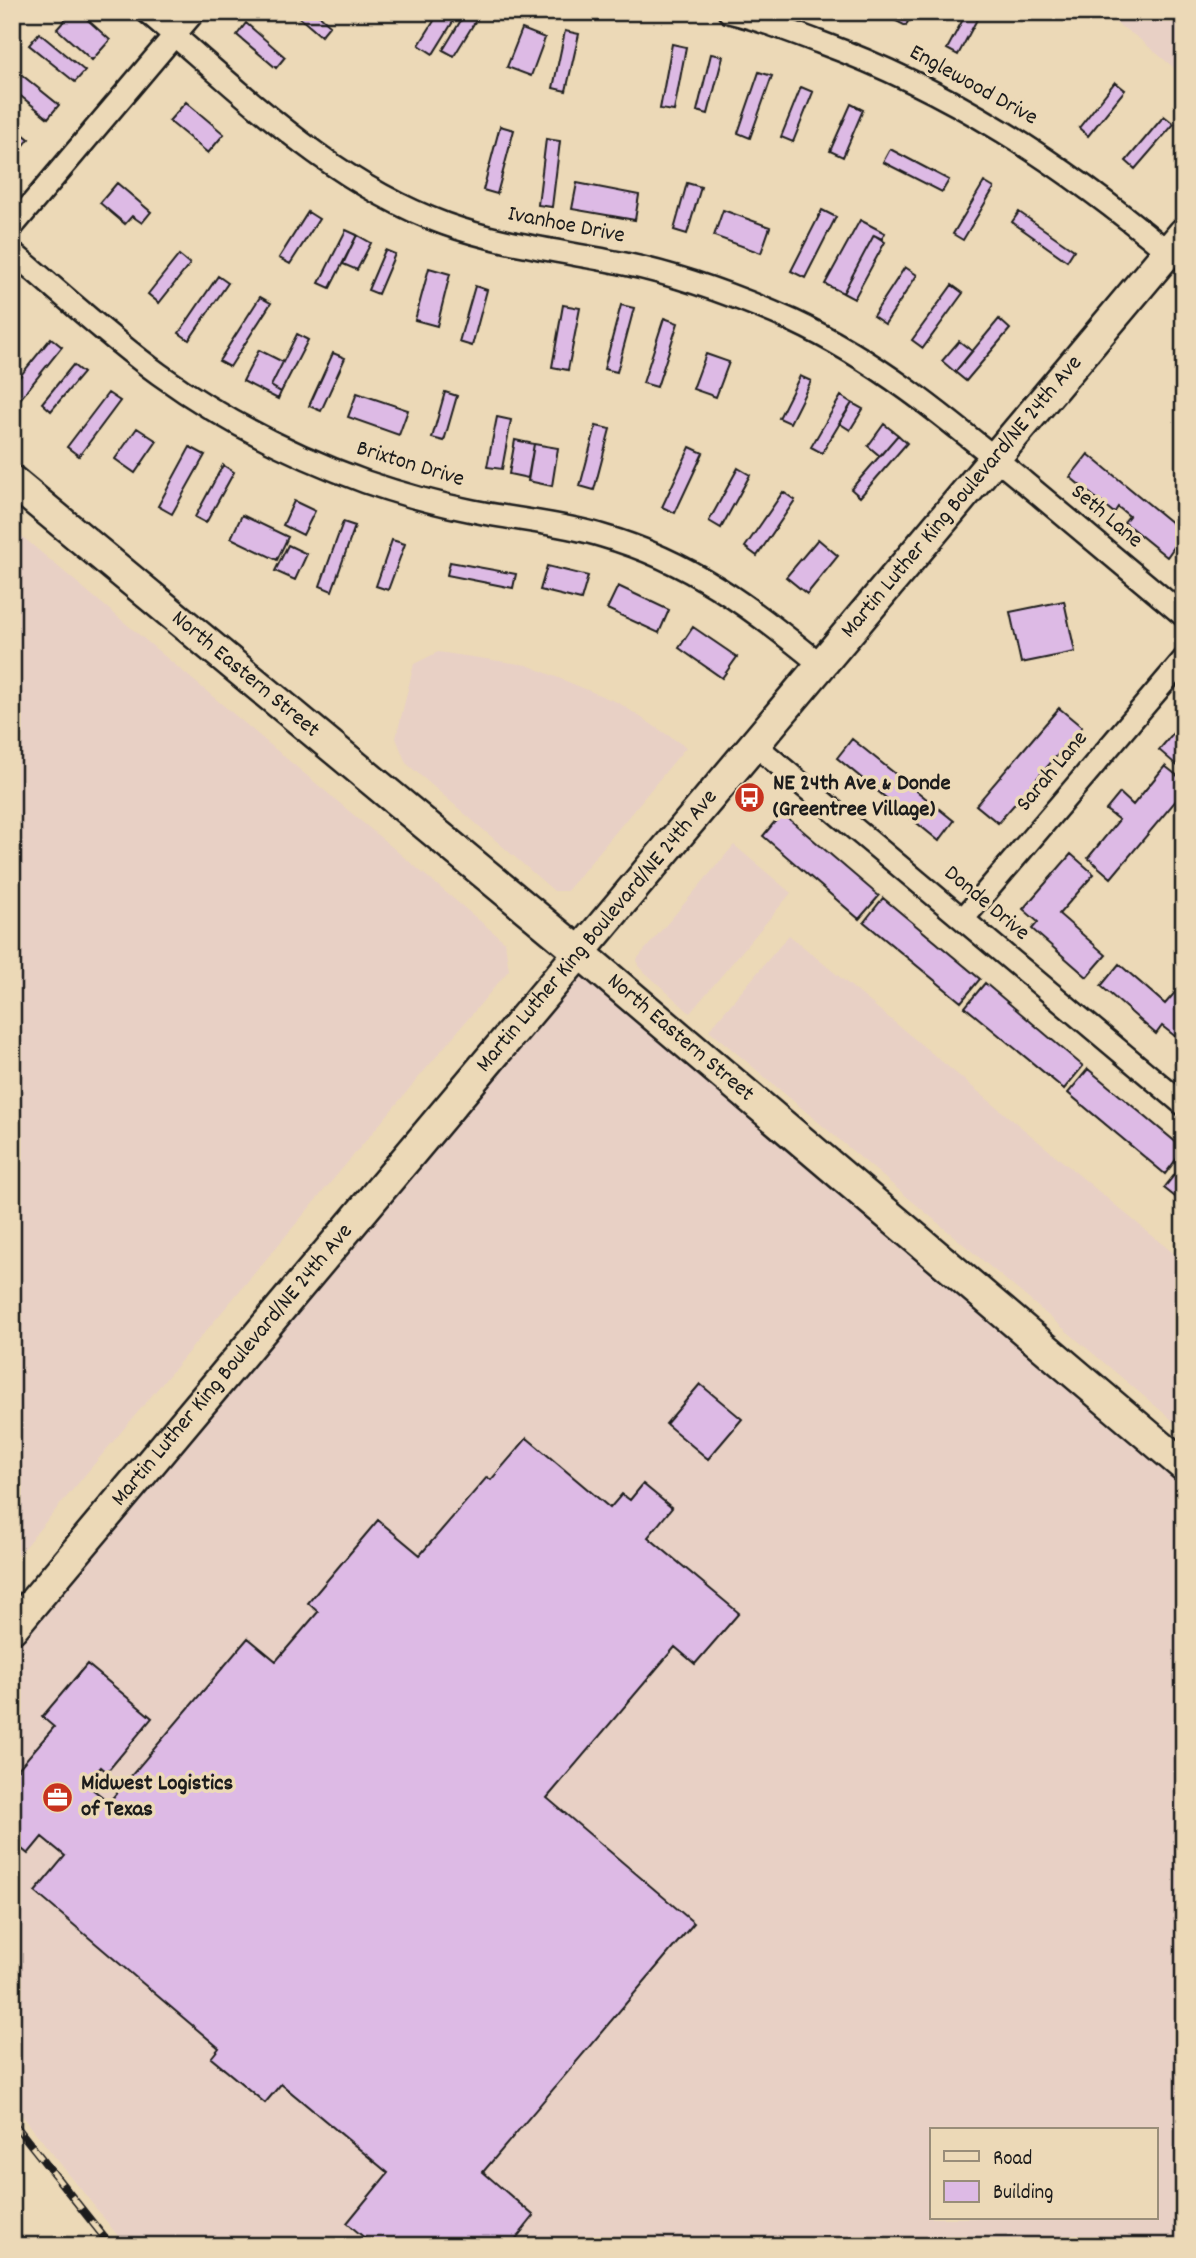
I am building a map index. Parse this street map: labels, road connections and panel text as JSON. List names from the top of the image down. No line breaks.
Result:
{"streets":{"main road":["Martin Luther King Boulevard/NE 24th Ave","North Eastern Street"],"street":["Englewood Drive","Ivanhoe Drive","Brixton Drive","Seth Lane","Sarah Lane","Donde Drive"]},"crossings":[["Englewood Drive","Martin Luther King Boulevard/NE 24th Ave"],["Ivanhoe Drive","Martin Luther King Boulevard/NE 24th Ave"],["Ivanhoe Drive","Seth Lane"],["Brixton Drive","Martin Luther King Boulevard/NE 24th Ave"],["Martin Luther King Boulevard/NE 24th Ave","Seth Lane"],["Martin Luther King Boulevard/NE 24th Ave","North Eastern Street"],["Martin Luther King Boulevard/NE 24th Ave","Donde Drive"],["Sarah Lane","Donde Drive"]],"places":{"bus stop":["NE 24th Ave & Donde (Greentree Village)"],"office":["Midwest Logistics of Texas"]},"legend":["Road","Building"]}
